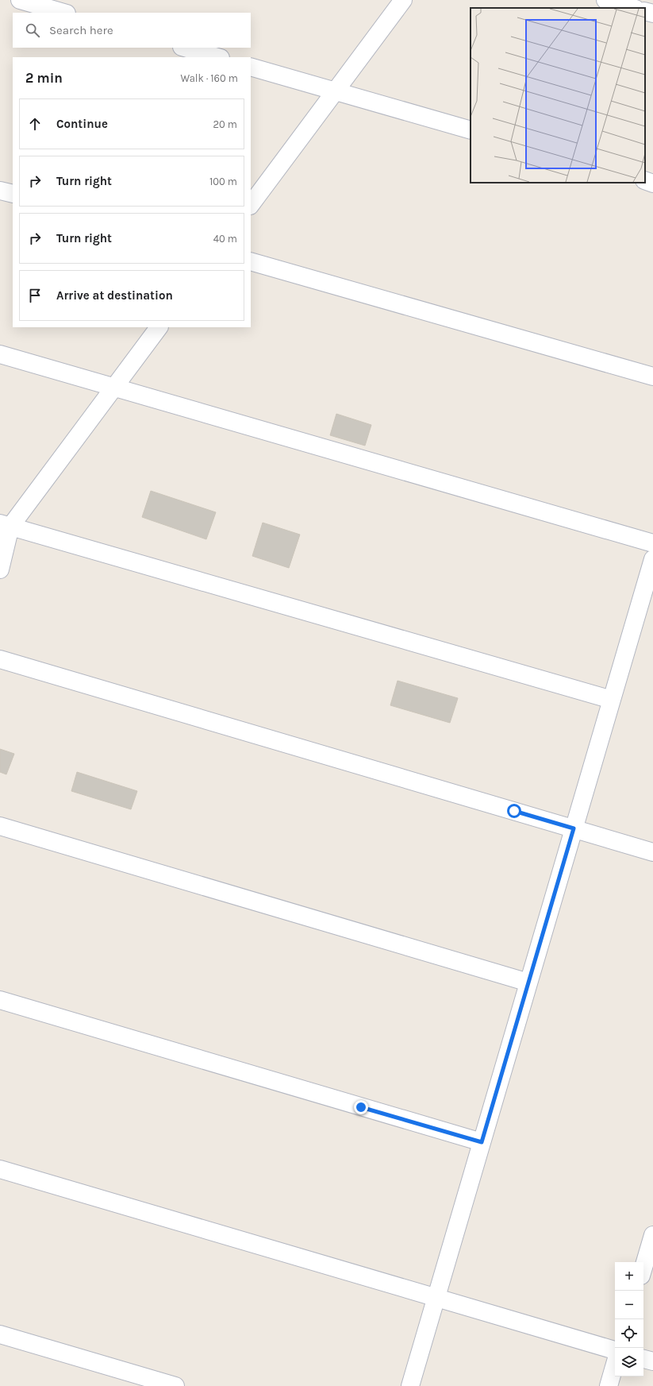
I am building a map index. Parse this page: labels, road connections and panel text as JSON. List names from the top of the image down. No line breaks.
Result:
{"page":{"search":"Search here","heading":["2 min","Walk · 160 m"],"list":[["Continue","20 m"],["Turn right","100 m"],["Turn right","40 m"],"Arrive at destination"],"map_buttons":["+","−"]}}
